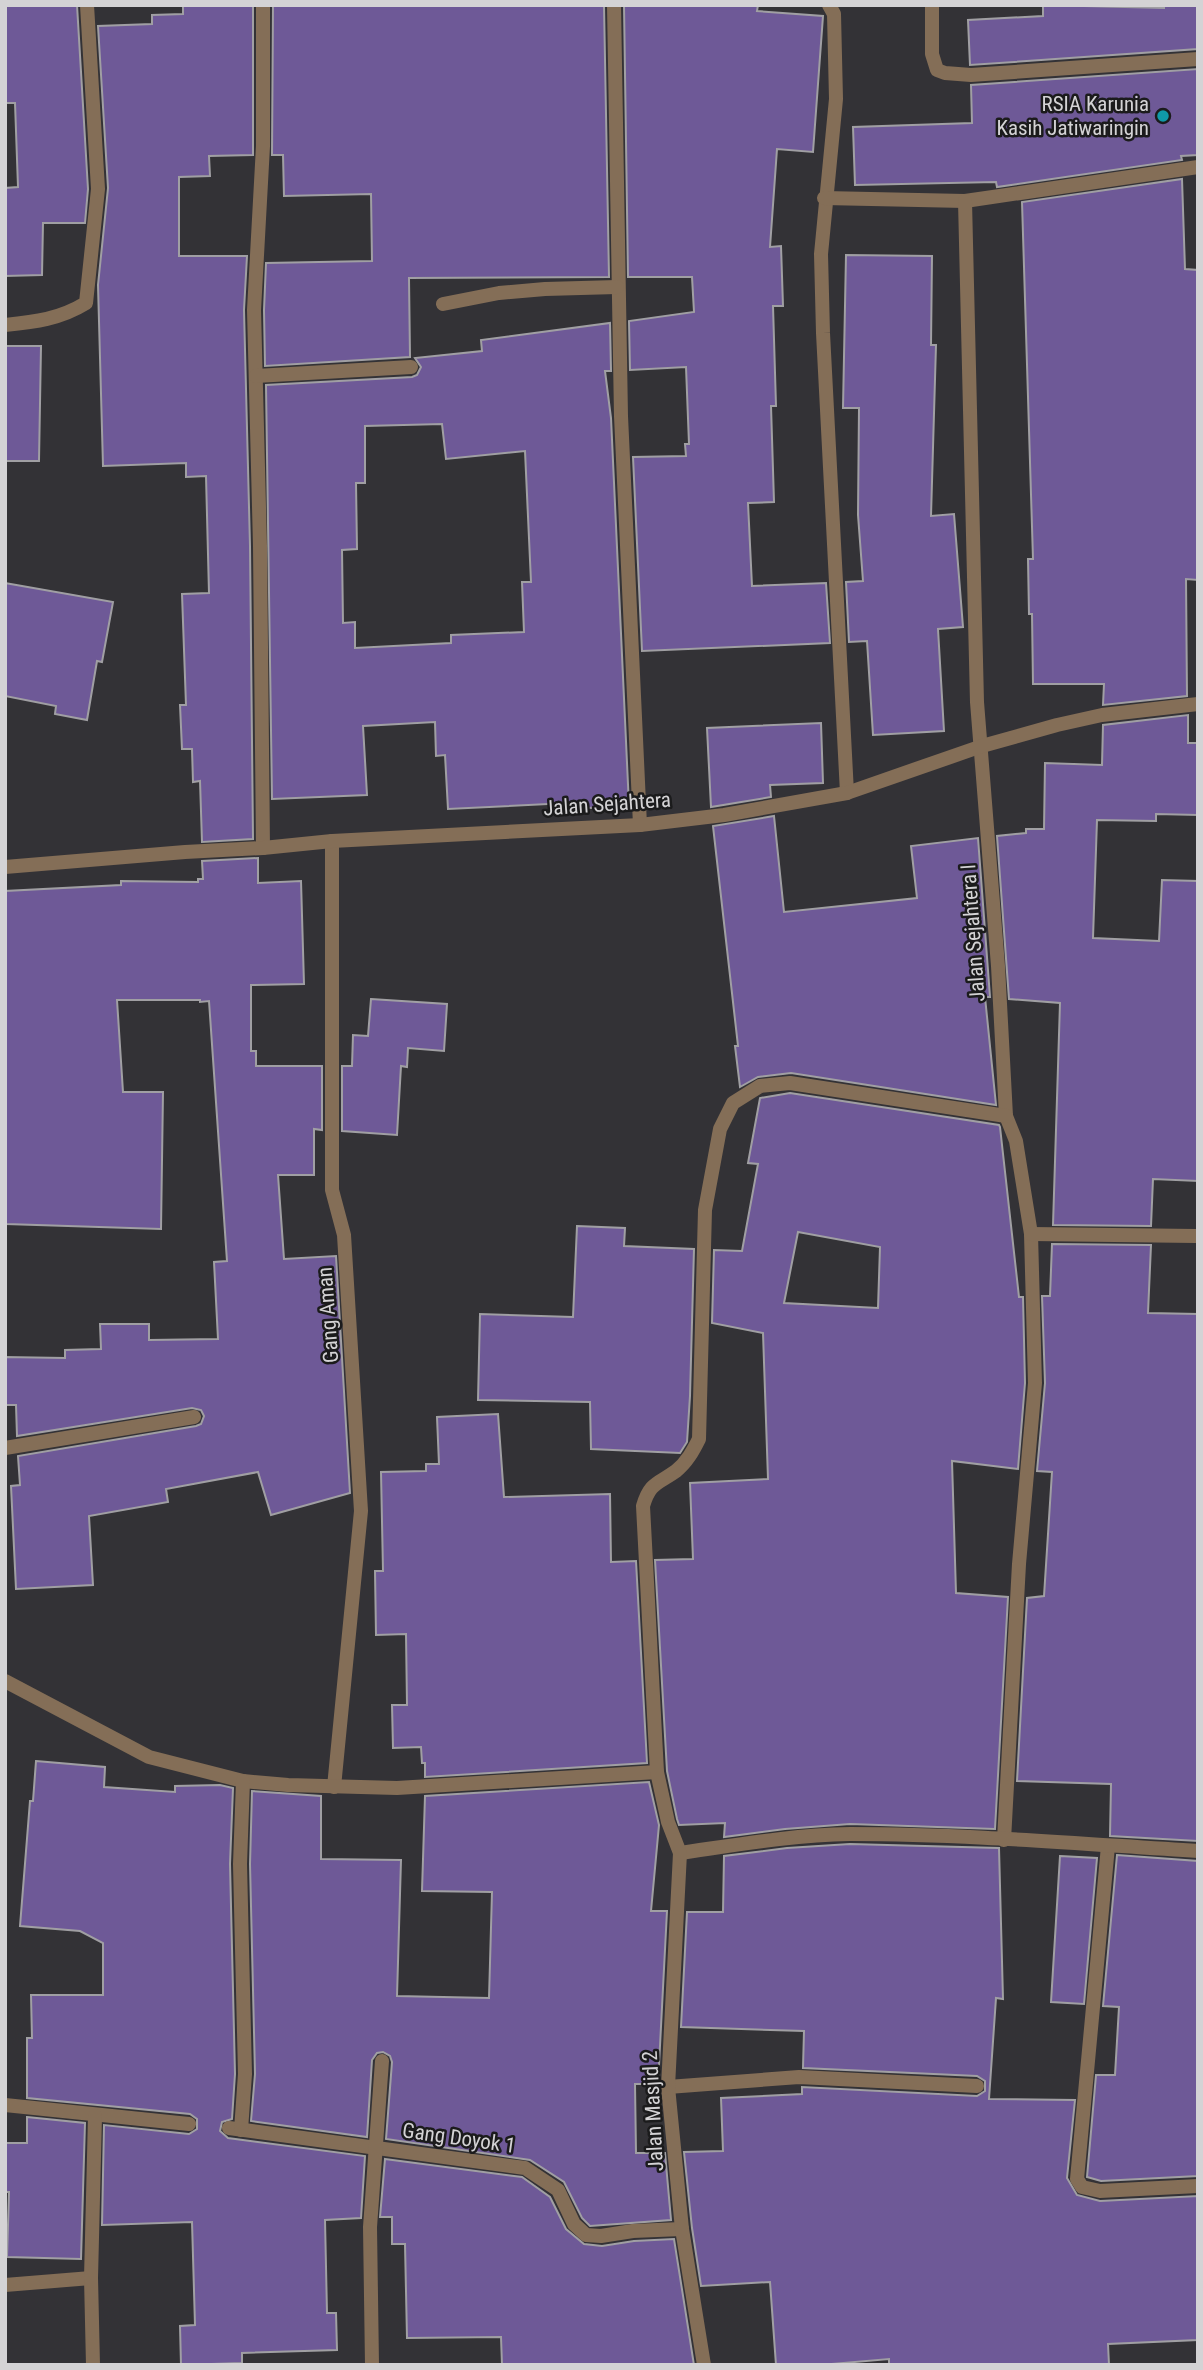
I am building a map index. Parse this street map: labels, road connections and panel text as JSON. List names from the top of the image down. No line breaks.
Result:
{"streets":{"street":["Jalan Sejahtera","Jalan Sejahtera I","Gang Aman","Jalan Masjid 2","Gang Doyok 1"]},"crossings":[["Jalan Sejahtera","Jalan Sejahtera I"],["Jalan Sejahtera","Gang Aman"],["Jalan Masjid 2","Gang Doyok 1"]],"places":["RSIA Karunia Kasih Jatiwaringin"]}
